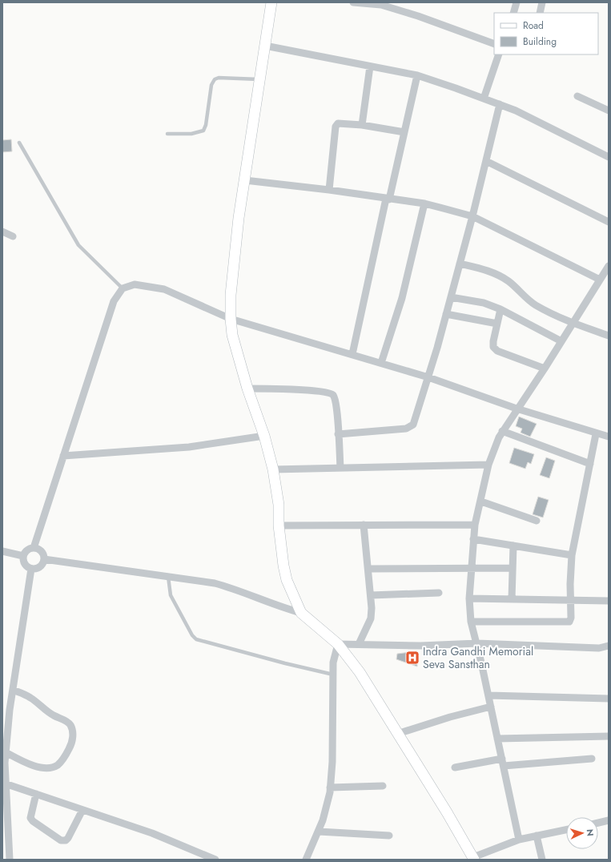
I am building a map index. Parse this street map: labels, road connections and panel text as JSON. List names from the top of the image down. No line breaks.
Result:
{"places":{"hospital":["Indra Gandhi Memorial Seva Sansthan"]},"legend":["Road","Building"],"north":"right"}
